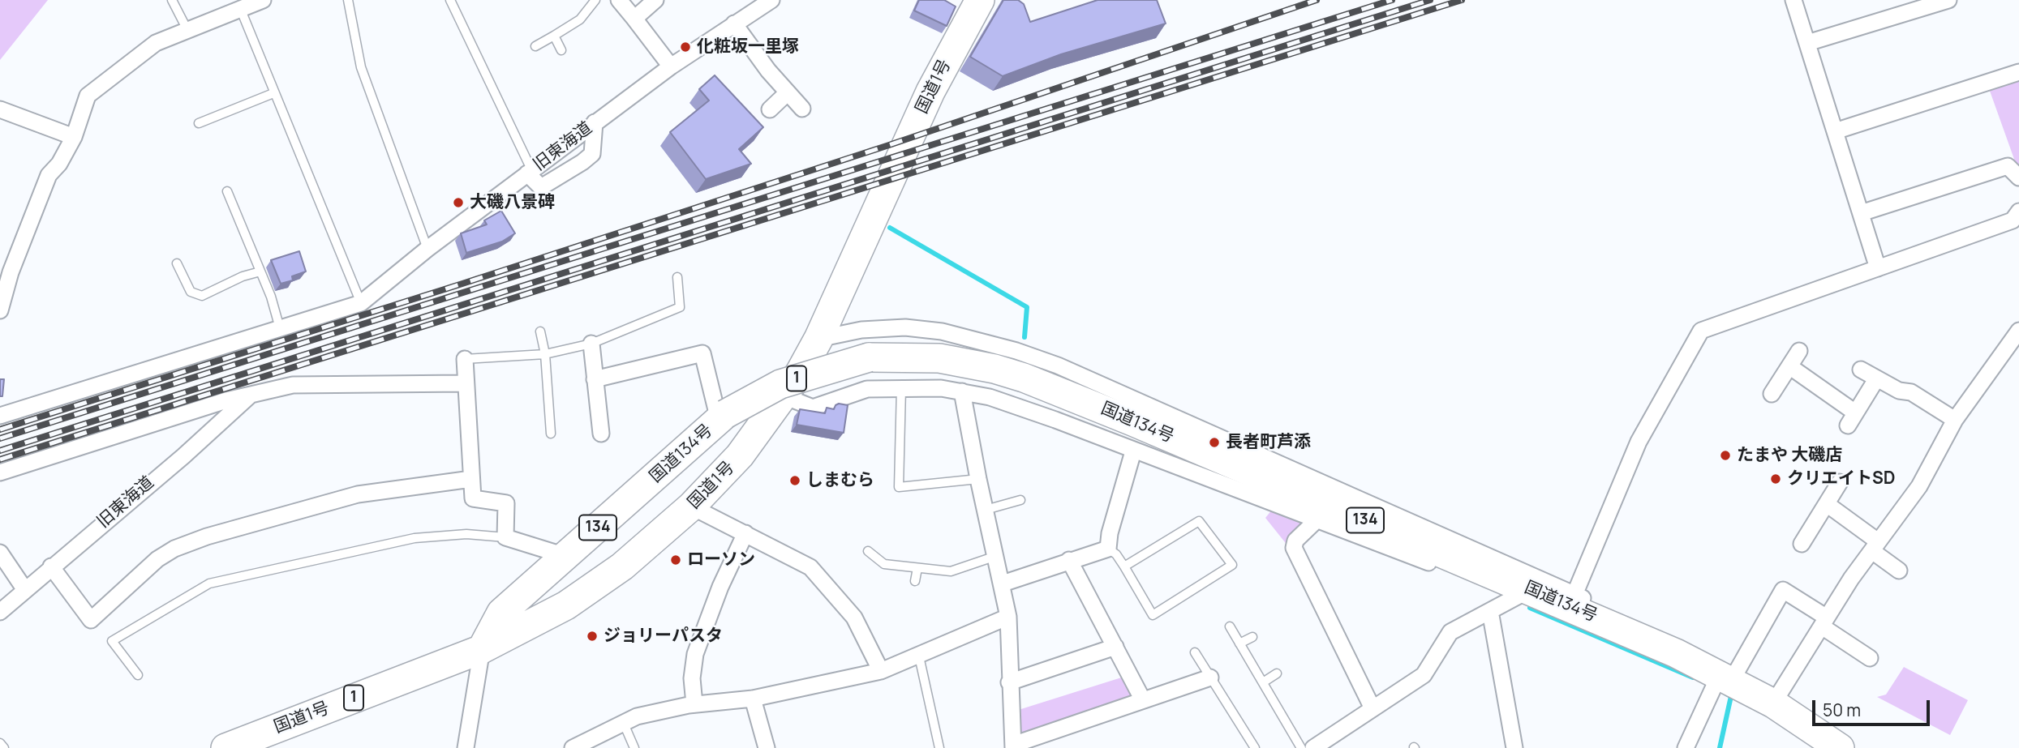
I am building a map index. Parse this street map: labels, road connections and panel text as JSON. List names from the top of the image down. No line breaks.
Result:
{"streets":{"highway":["国道1号","1","国道134号","134"],"street":["旧東海道"]},"crossings":[["国道1号","国道134号"]],"places":["化粧坂一里塚","大磯八景碑","長者町芦添","たまや 大磯店","クリエイトSD","しまむら","ローソン","ジョリーパスタ"],"scale_bar":"50 m"}
